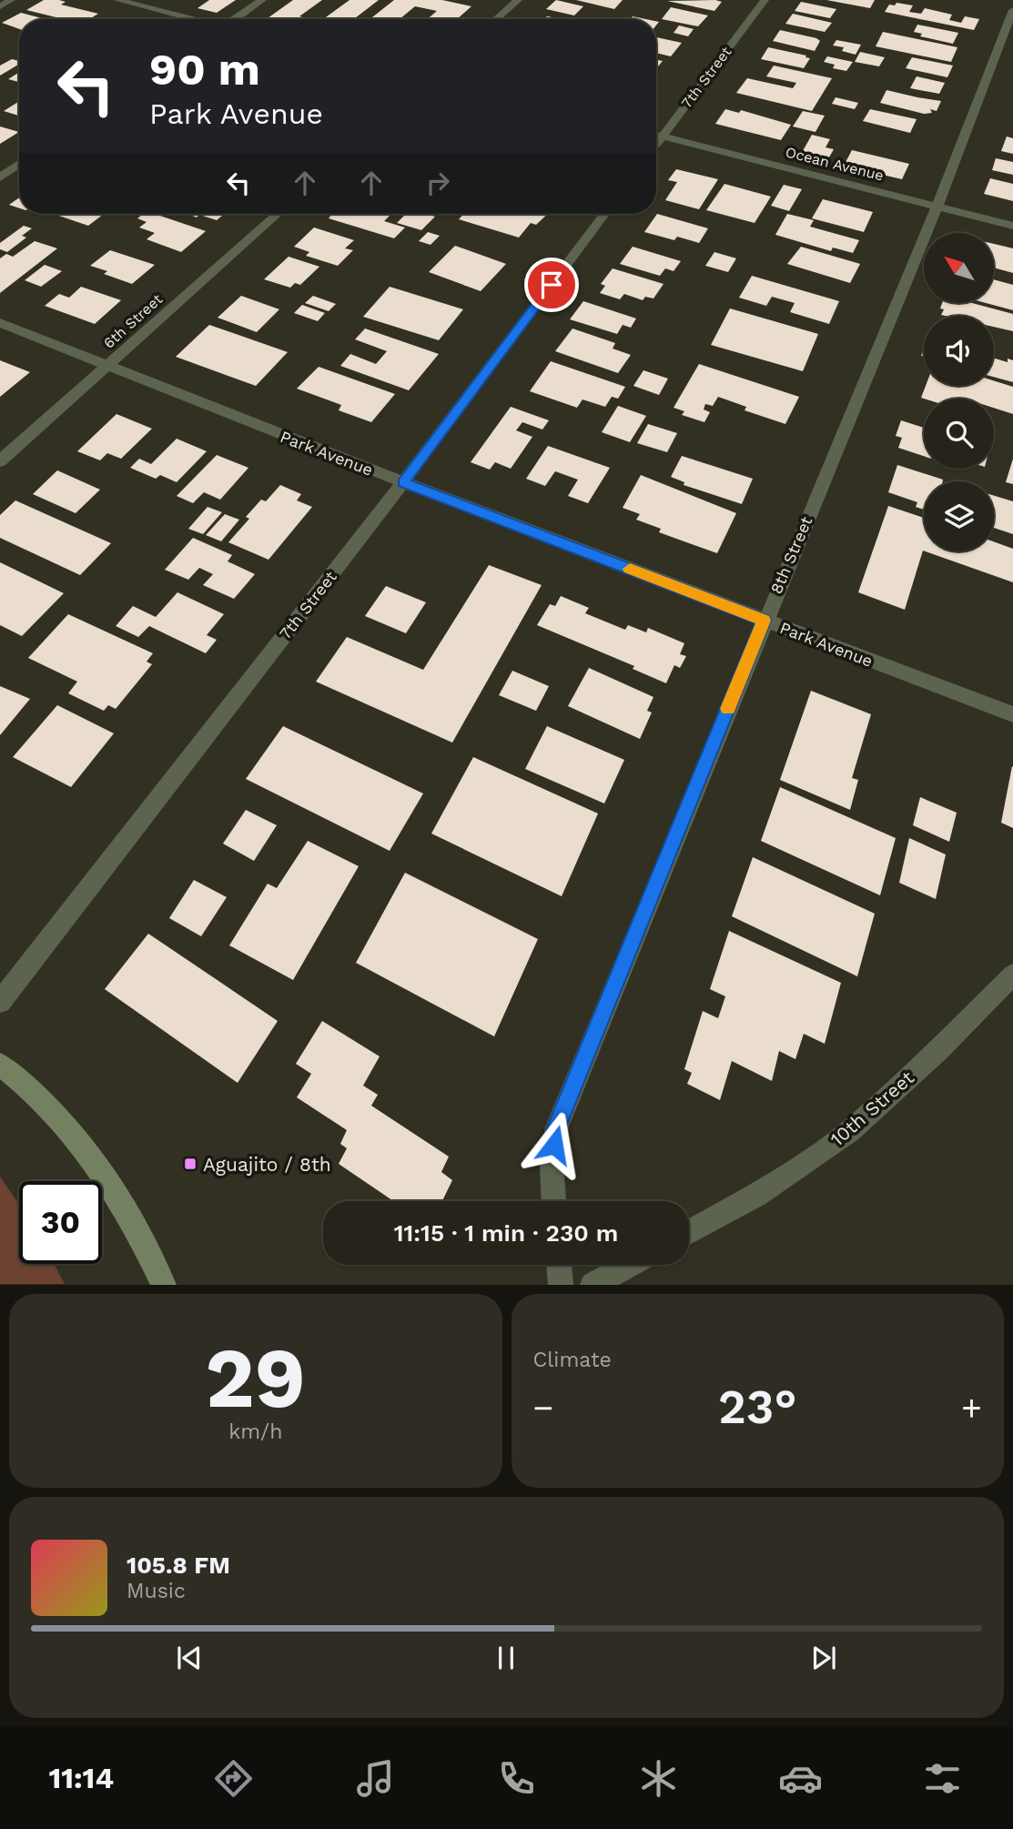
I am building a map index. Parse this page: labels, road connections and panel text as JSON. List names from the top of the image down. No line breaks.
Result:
{"streets":{"street":["7th Street","Ocean Avenue","6th Street","Park Avenue","8th Street","10th Street"]},"crossings":[["7th Street","Ocean Avenue"],["7th Street","Park Avenue"],["Ocean Avenue","8th Street"],["6th Street","Park Avenue"],["Park Avenue","8th Street"]],"places":{"transit":["Aguajito / 8th"]},"north":"top left","page":{"turn":["90 m","Park Avenue"],"limit":"30","trip":"11:15 · 1 min · 230 m","tile":[["29","km/h"],"Climate"],"heat":["−","23°","+"],"song":["105.8 FM","Music"],"tabs":"11:14"}}
